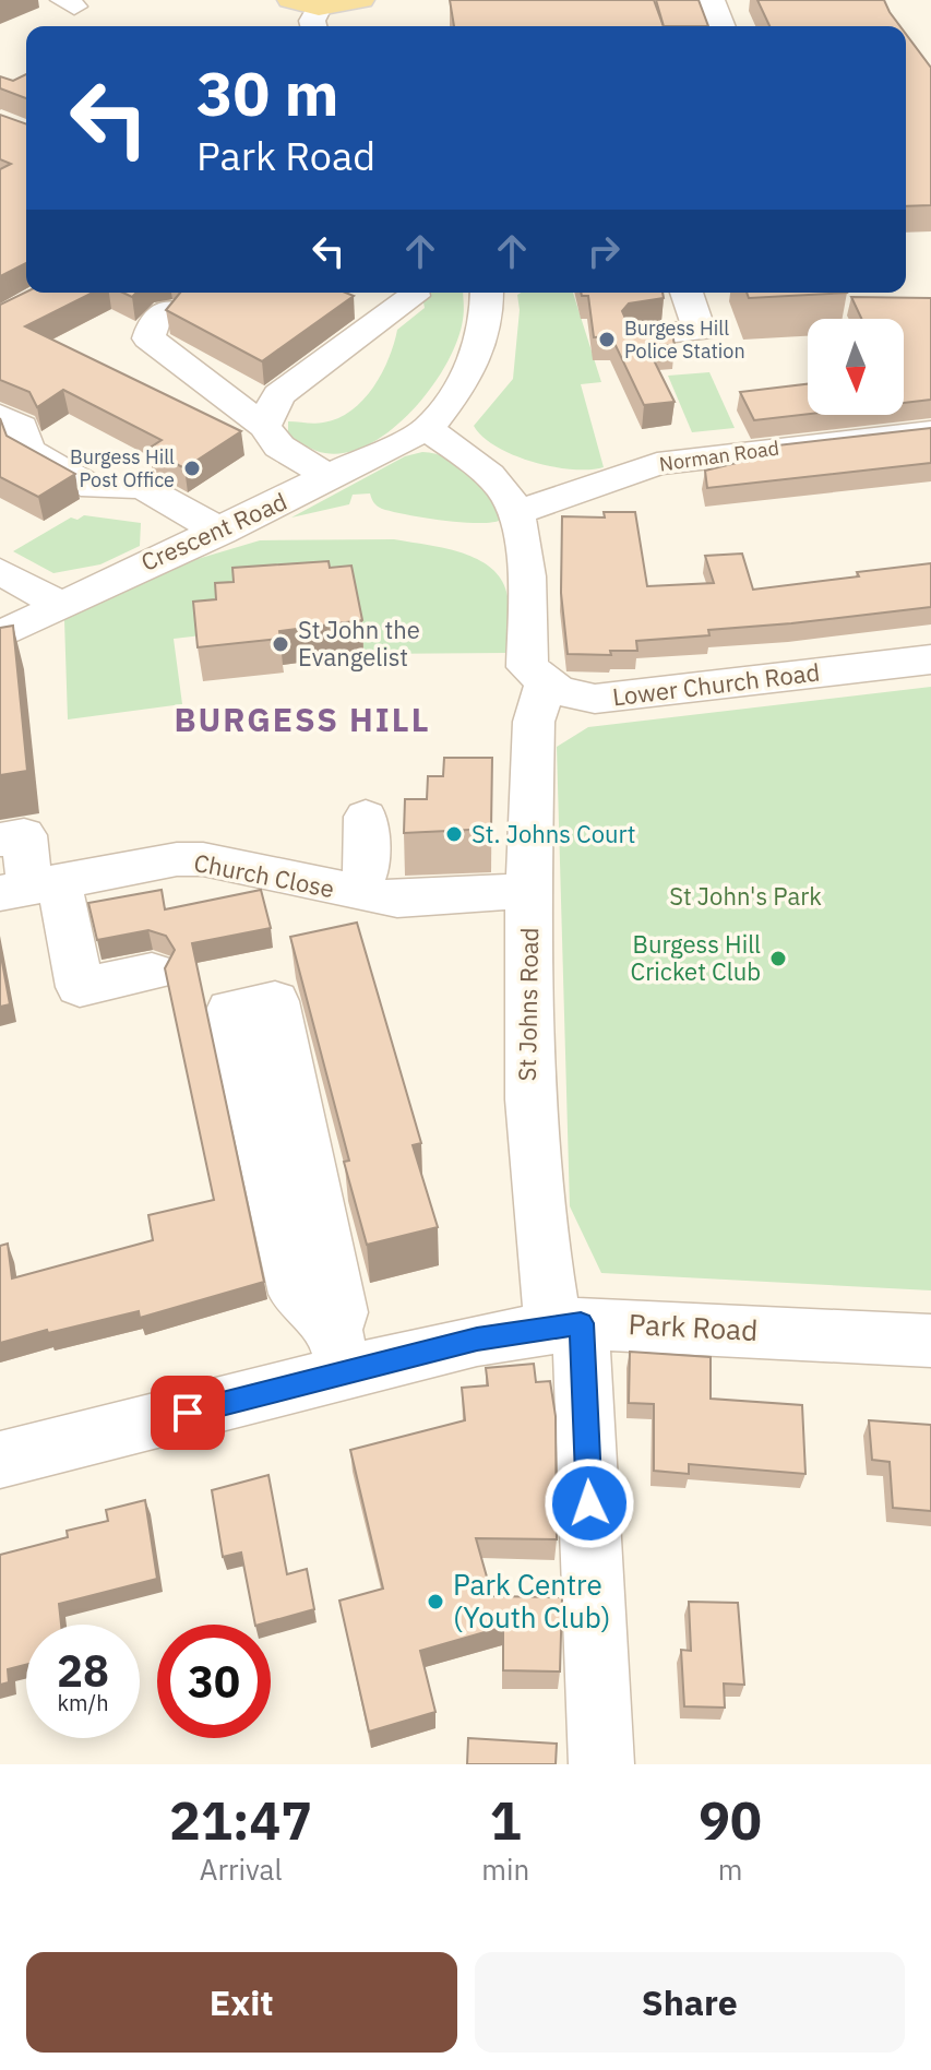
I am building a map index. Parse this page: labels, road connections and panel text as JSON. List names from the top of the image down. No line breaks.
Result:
{"streets":{"street":["Norman Road","Crescent Road","Lower Church Road","Church Close","St Johns Road","Park Road"]},"crossings":[["Lower Church Road","St Johns Road"],["Church Close","St Johns Road"],["St Johns Road","Park Road"]],"districts":["BURGESS HILL"],"parks":["St John's Park"],"places":["Burgess Hill Police Station","Burgess Hill Post Office","St John the Evangelist","St. Johns Court","Burgess Hill Cricket Club","Park Centre (Youth Club)"],"north":"bottom","page":{"turn":["30 m","Park Road"],"speed":"28 km/h","limit":"30","eta":["21:47","Arrival","1","min","90","m"],"buttons":["Exit","Share"]}}
